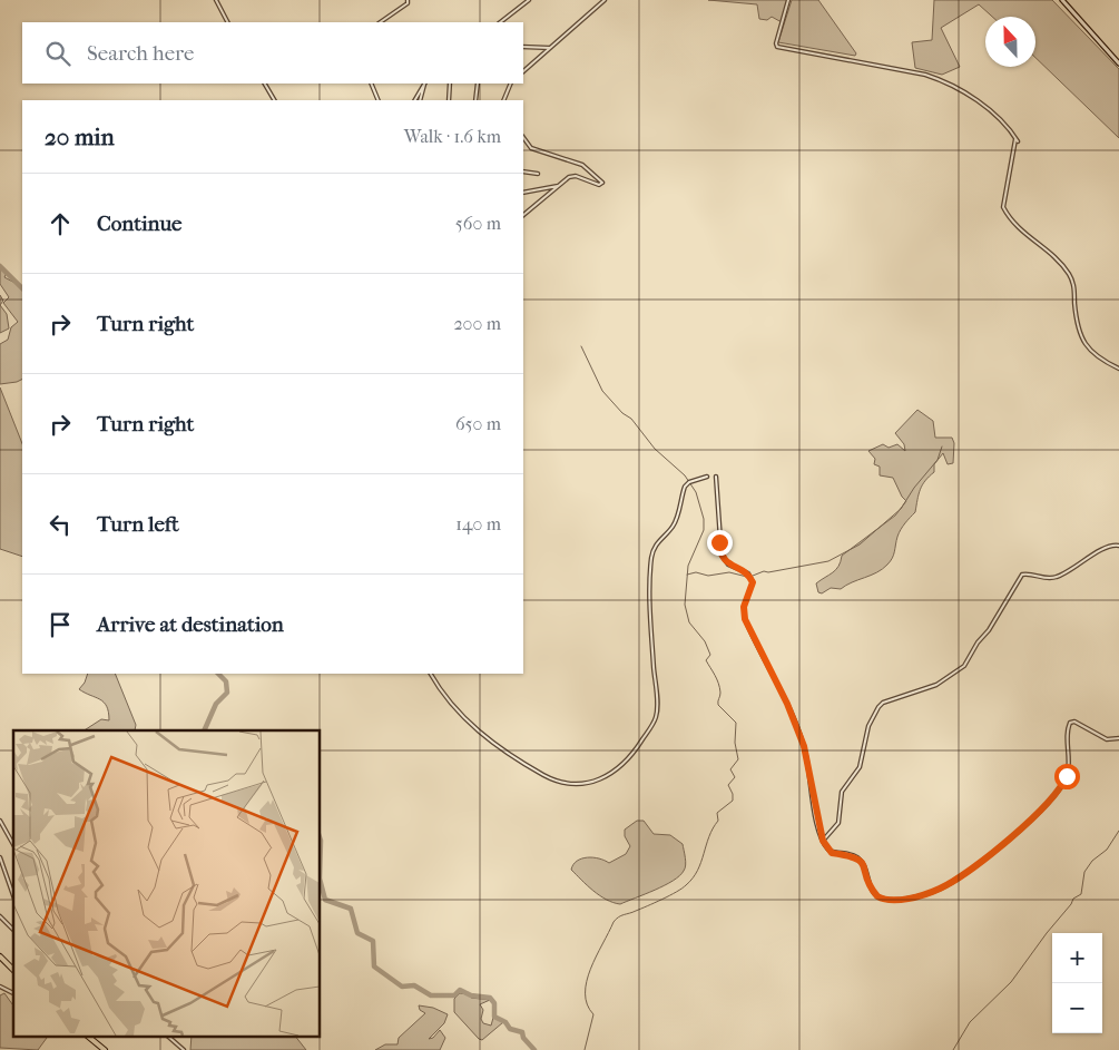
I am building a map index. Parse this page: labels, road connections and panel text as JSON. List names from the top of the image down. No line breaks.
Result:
{"north":"top","page":{"search":"Search here","heading":["20 min","Walk · 1.6 km"],"list":[["Continue","560 m"],["Turn right","200 m"],["Turn right","650 m"],["Turn left","140 m"],"Arrive at destination"],"map_buttons":["+","−"]}}
